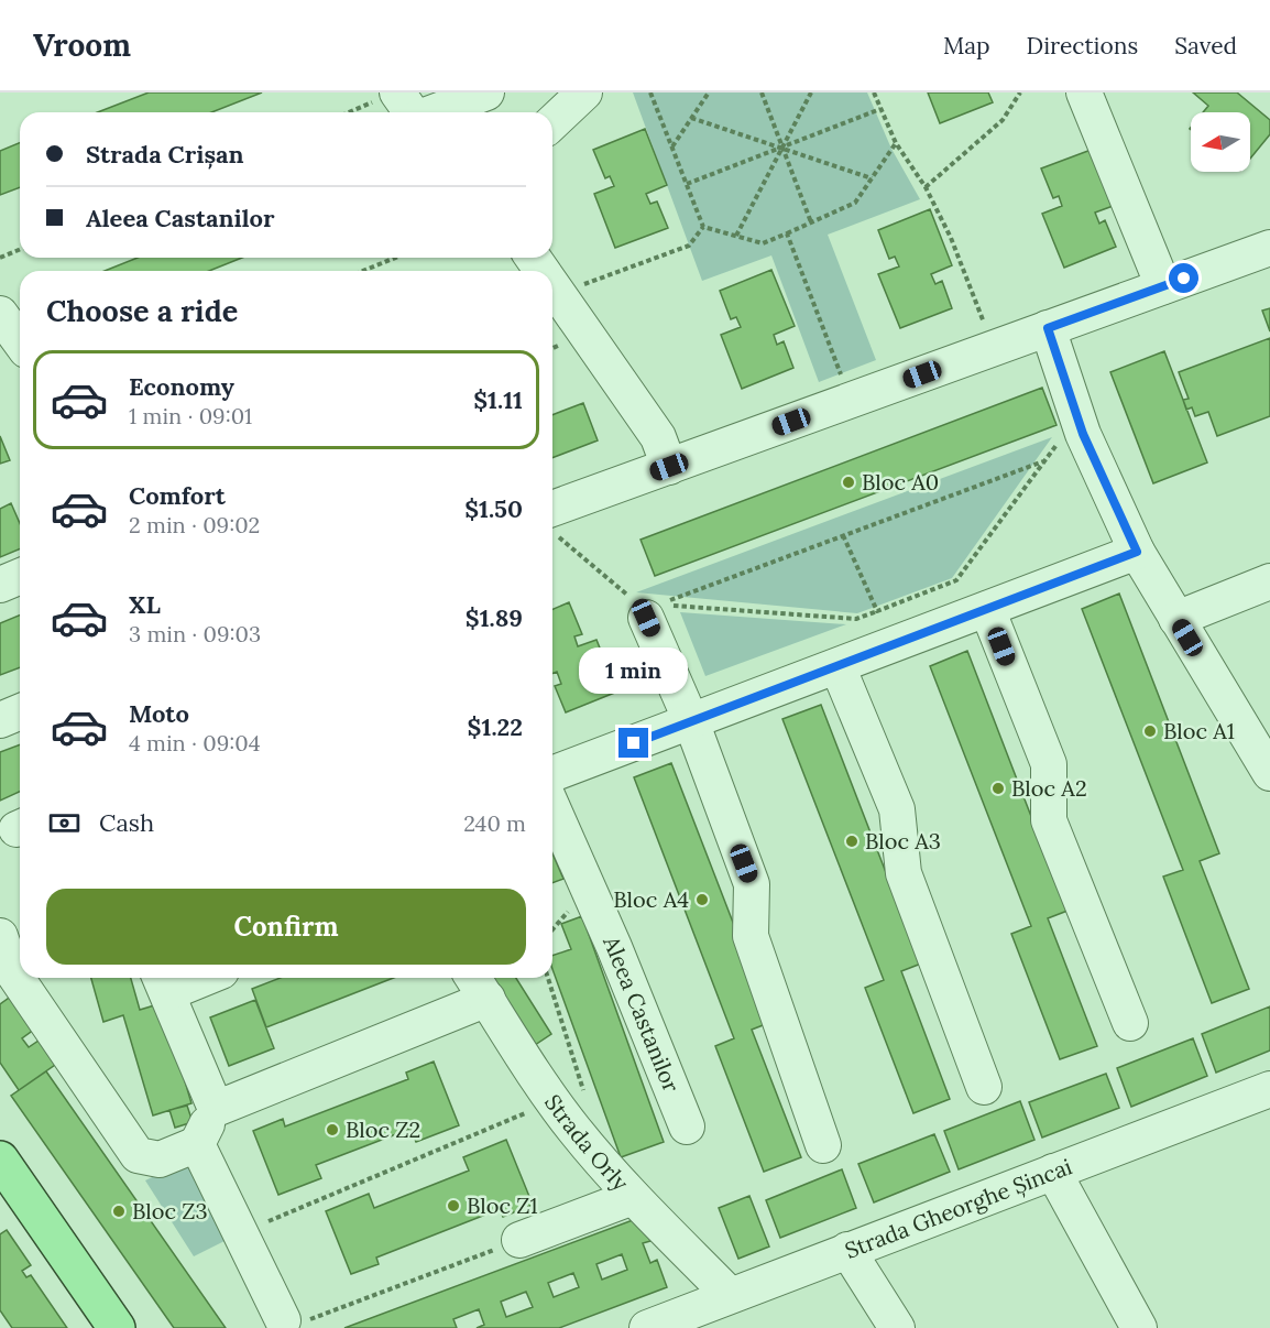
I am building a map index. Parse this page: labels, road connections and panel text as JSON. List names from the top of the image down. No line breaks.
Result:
{"streets":{"street":["Aleea Castanilor","Strada Orly","Strada Gheorghe Șincai"]},"crossings":[["Strada Orly","Strada Gheorghe Șincai"]],"places":["Bloc A0","Bloc A1","Bloc A2","Bloc A3","Bloc A4","Bloc Z2","Bloc Z1","Bloc Z3"],"north":"left","page":{"header":"Vroom","nav":["Map","Directions","Saved"],"banner":["Strada Crișan","Aleea Castanilor"],"heading":"Choose a ride","list":[{"name":"Economy","note":"1 min · 09:01","value":"$1.11"},{"name":"Comfort","note":"2 min · 09:02","value":"$1.50"},{"name":"XL","note":"3 min · 09:03","value":"$1.89"},{"name":"Moto","note":"4 min · 09:04","value":"$1.22"}],"bubble":"1 min","pay":["Cash","240 m"],"buttons":"Confirm"}}
